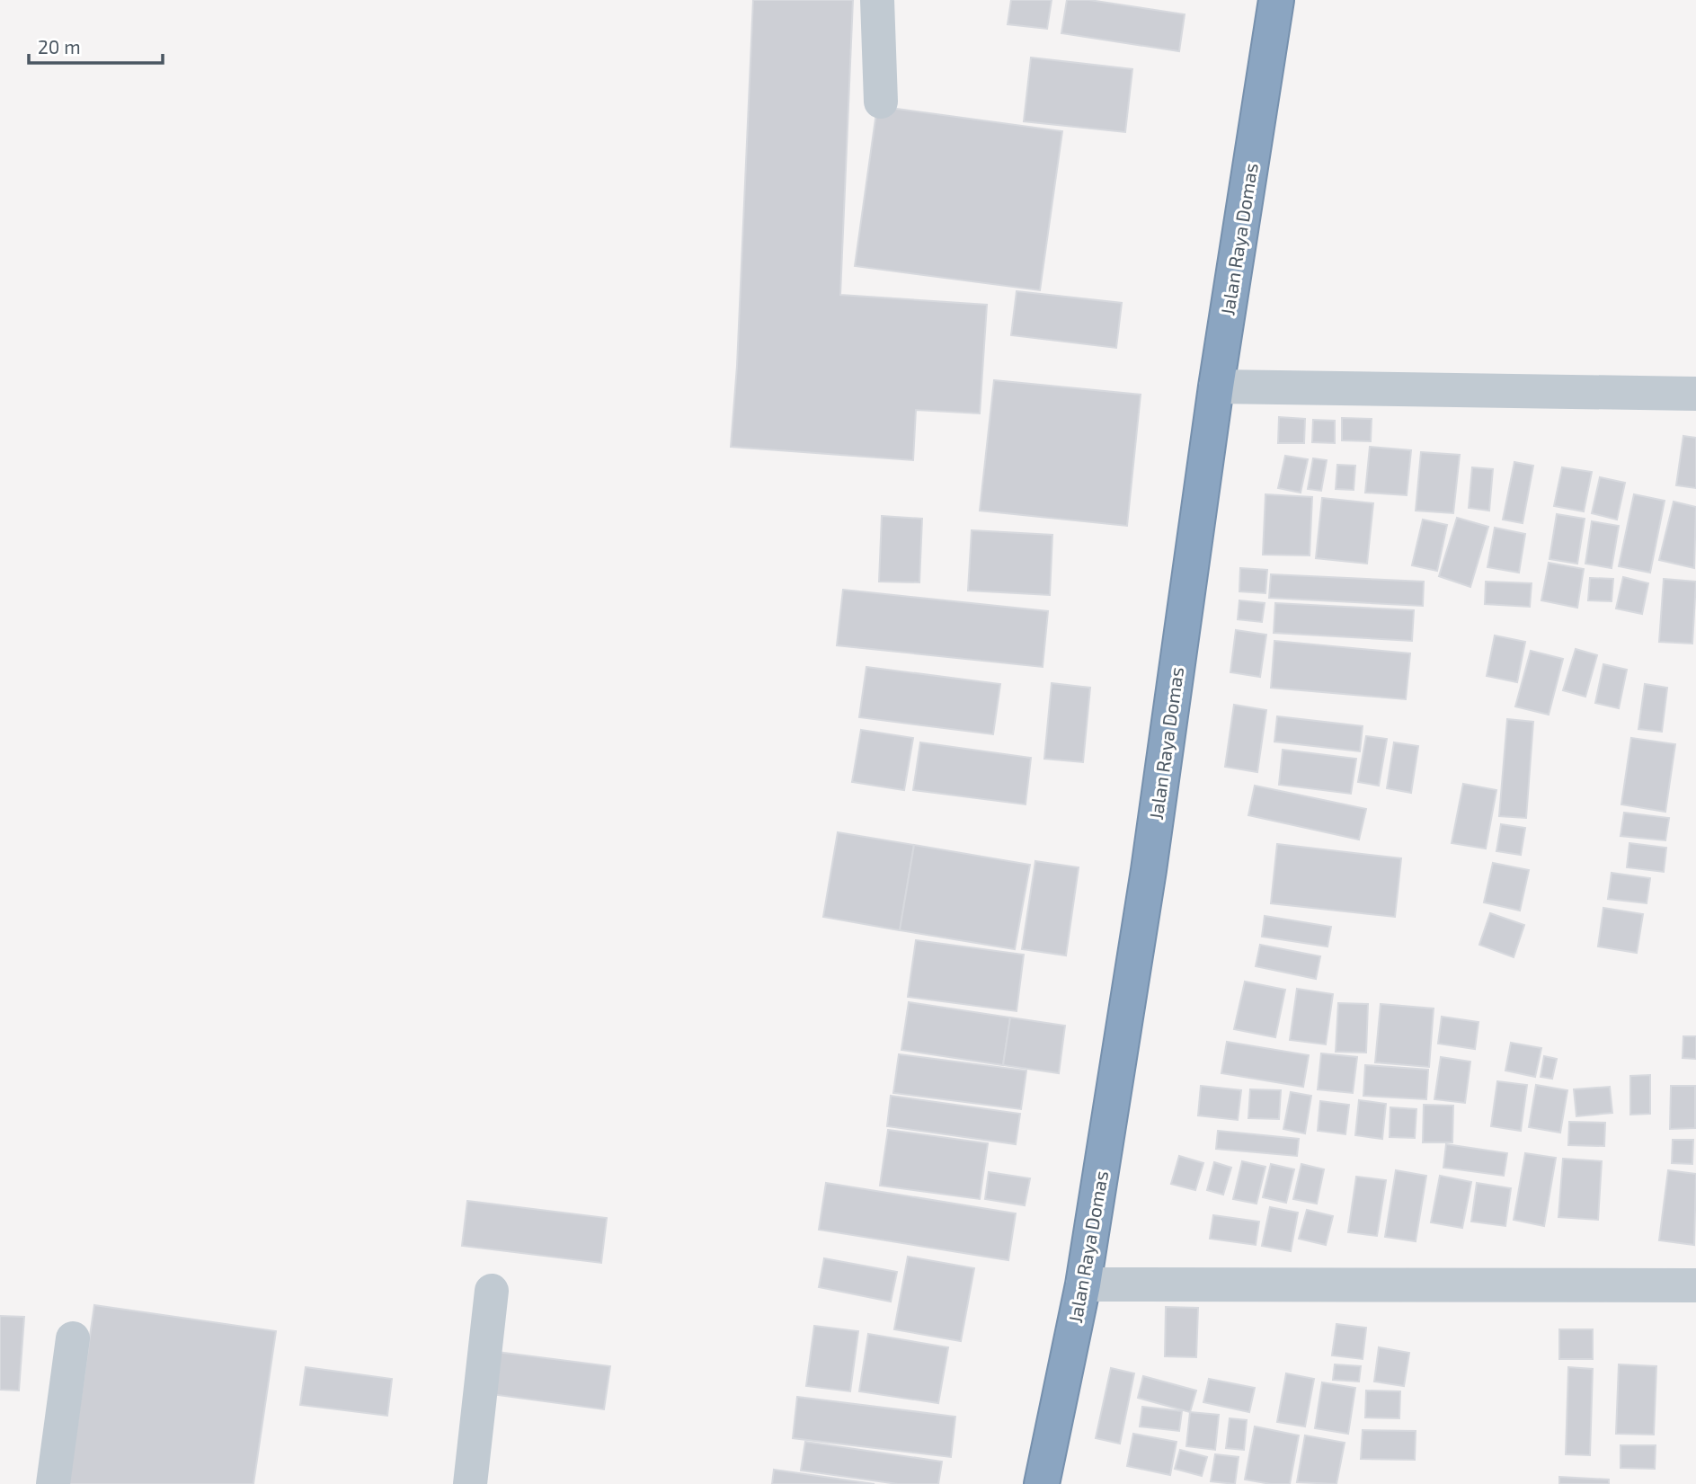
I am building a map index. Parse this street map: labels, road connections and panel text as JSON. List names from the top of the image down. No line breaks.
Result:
{"streets":{"highway":["Jalan Raya Domas"]},"scale_bar":"20 m"}
